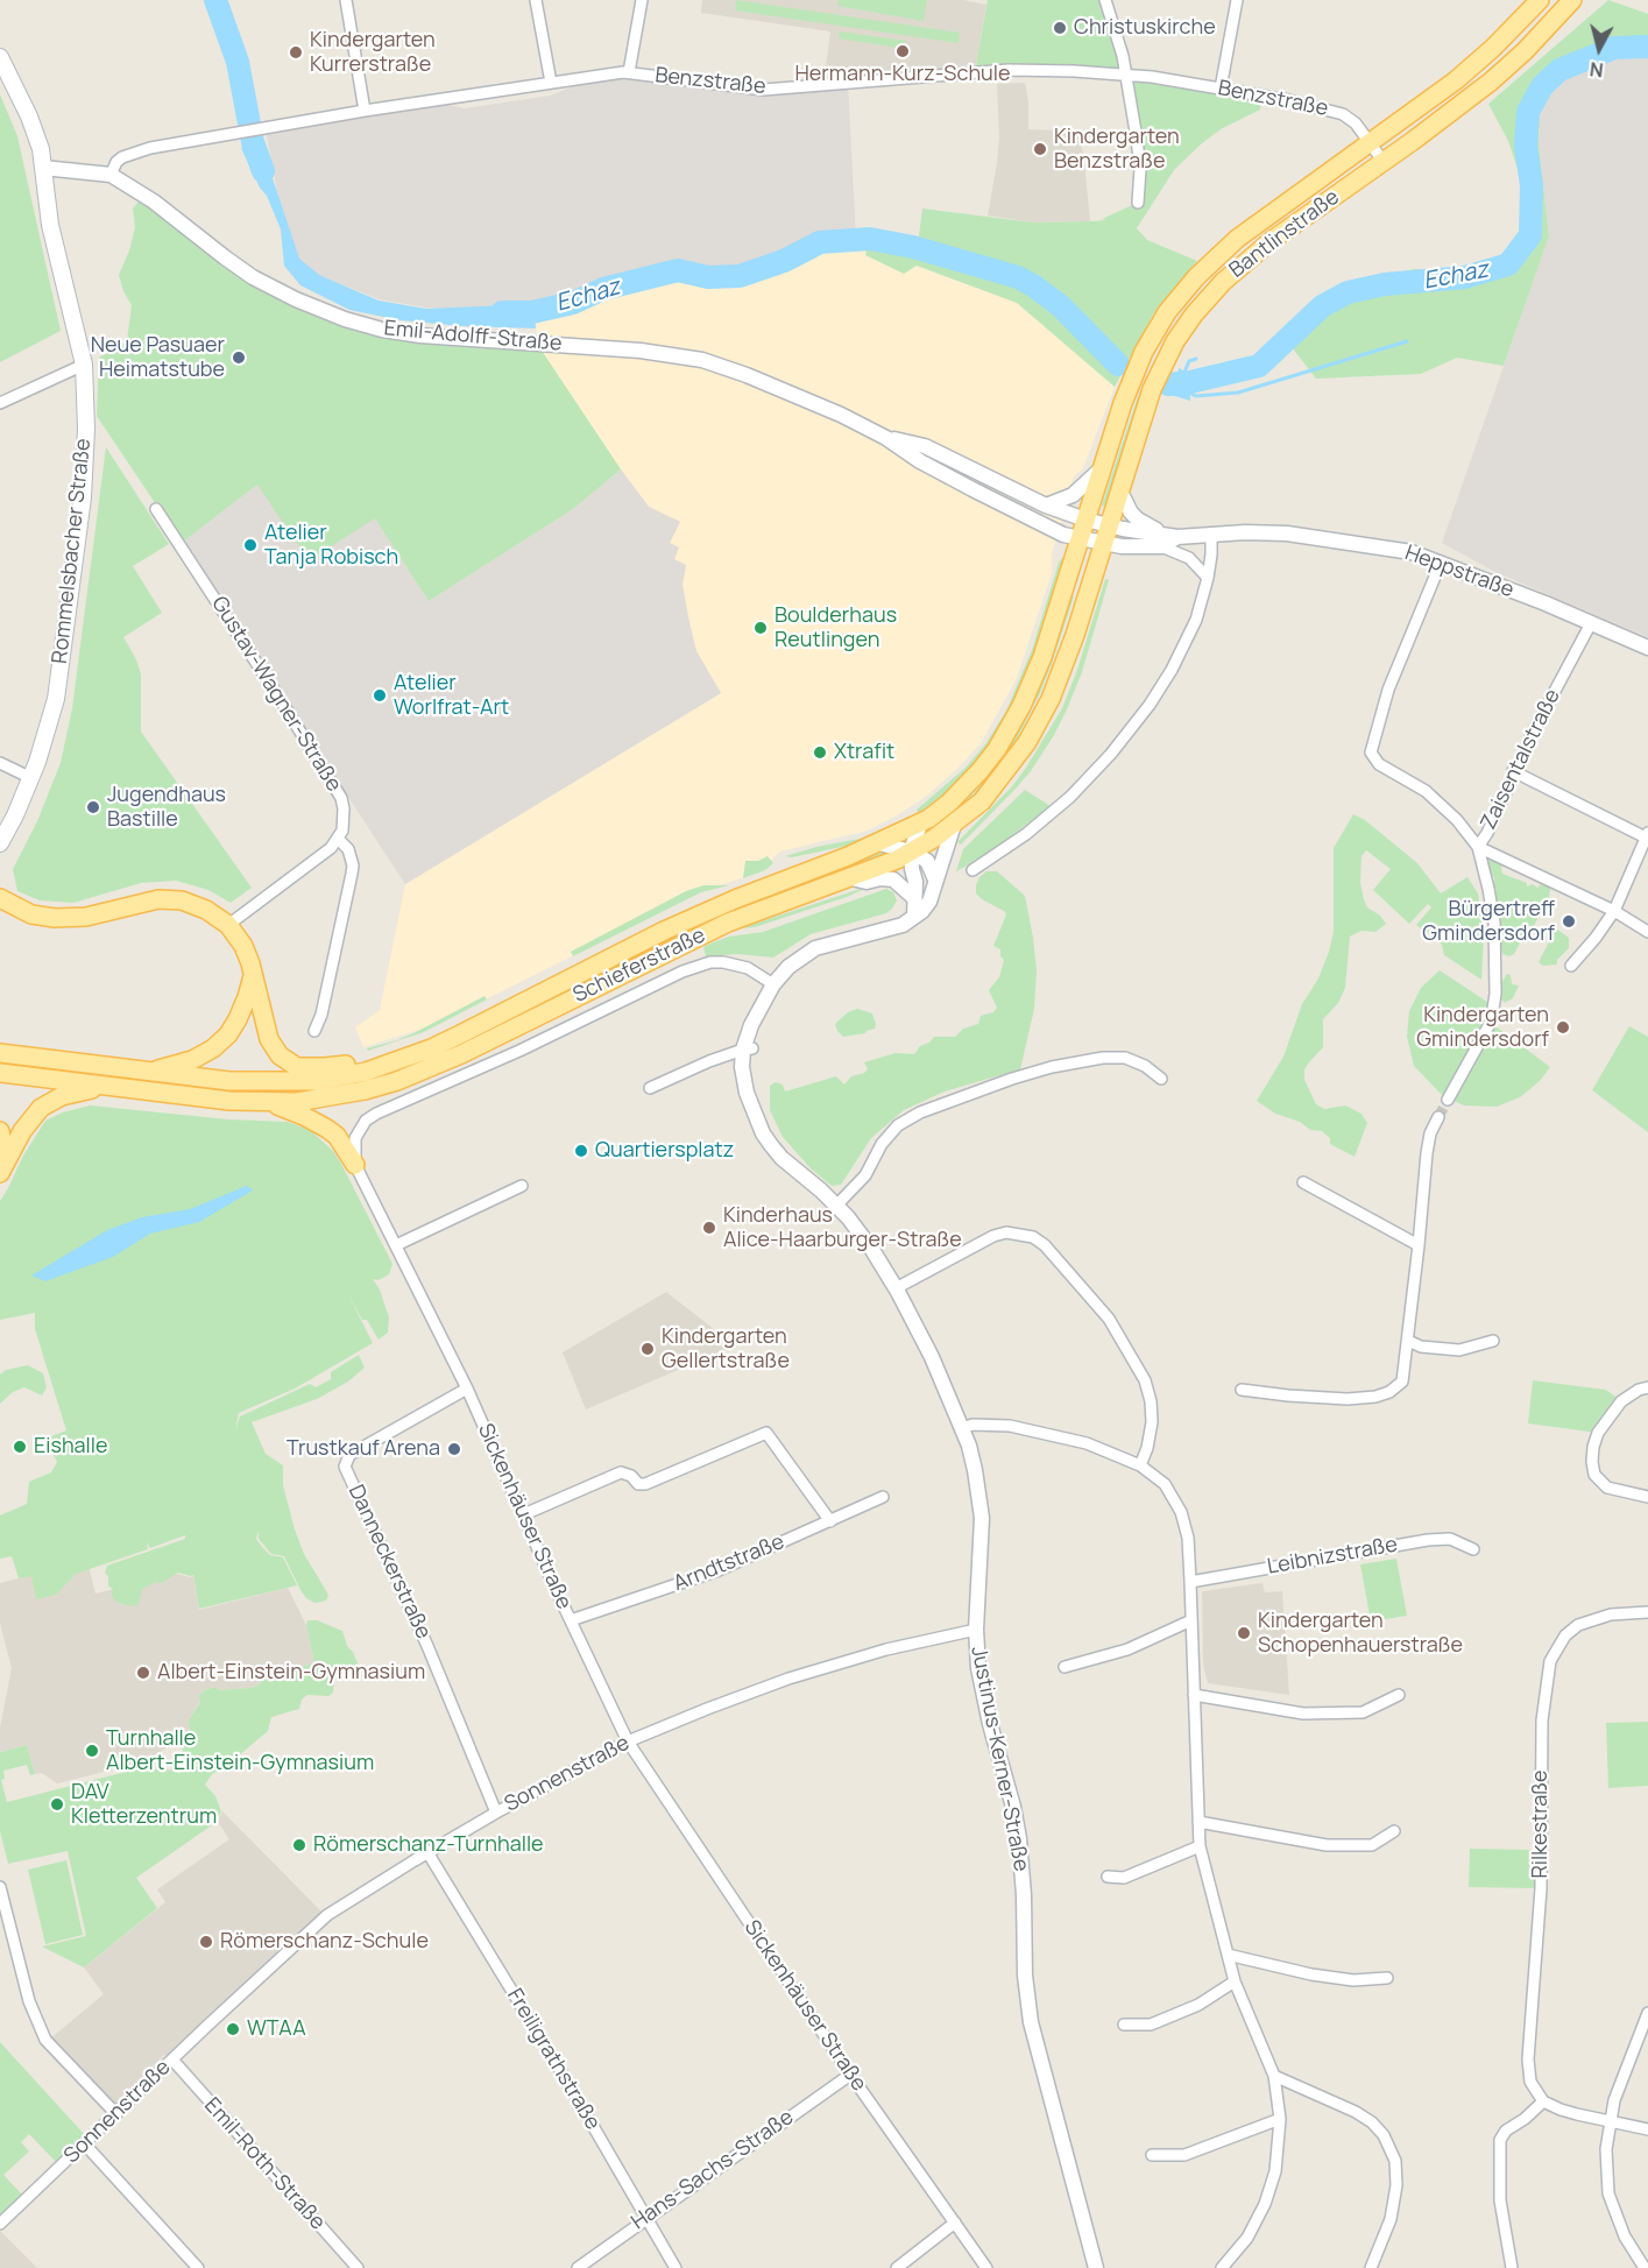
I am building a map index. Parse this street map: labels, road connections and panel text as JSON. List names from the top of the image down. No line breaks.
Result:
{"streets":{"main road":["Bantlinstraße","Rommelsbacher Straße","Schieferstraße"],"street":["Benzstraße","Emil-Adolff-Straße","Heppstraße","Gustav-Wagner-Straße","Zaisentalstraße","Sickenhäuser Straße","Leibnizstraße","Danneckerstraße","Arndtstraße","Justinus-Kerner-Straße","Sonnenstraße","Rilkestraße","Freiligrathstraße","Emil-Roth-Straße","Hans-Sachs-Straße"]},"crossings":[["Benzstraße","Bantlinstraße"],["Benzstraße","Emil-Adolff-Straße"],["Bantlinstraße","Emil-Adolff-Straße"],["Bantlinstraße","Heppstraße"],["Bantlinstraße","Schieferstraße"],["Emil-Adolff-Straße","Rommelsbacher Straße"],["Emil-Adolff-Straße","Heppstraße"],["Emil-Adolff-Straße","Schieferstraße"],["Heppstraße","Zaisentalstraße"],["Heppstraße","Schieferstraße"],["Sickenhäuser Straße","Danneckerstraße"],["Sickenhäuser Straße","Arndtstraße"],["Sickenhäuser Straße","Sonnenstraße"],["Sickenhäuser Straße","Hans-Sachs-Straße"],["Danneckerstraße","Sonnenstraße"],["Justinus-Kerner-Straße","Sonnenstraße"],["Sonnenstraße","Freiligrathstraße"],["Sonnenstraße","Emil-Roth-Straße"],["Freiligrathstraße","Hans-Sachs-Straße"]],"water":["Echaz"],"places":["Christuskirche","Hermann-Kurz-Schule","Kindergarten Kurrerstraße","Kindergarten Benzstraße","Neue Pasuaer Heimatstube","Atelier Tanja Robisch","Boulderhaus Reutlingen","Atelier Worlfrat-Art","Xtrafit","Jugendhaus Bastille","Bürgertreff Gmindersdorf","Kindergarten Gmindersdorf","Quartiersplatz","Kinderhaus Alice-Haarburger-Straße","Kindergarten Gellertstraße","Eishalle","Trustkauf Arena","Kindergarten Schopenhauerstraße","Albert-Einstein-Gymnasium","Turnhalle Albert-Einstein-Gymnasium","DAV Kletterzentrum","Römerschanz-Turnhalle","Römerschanz-Schule","WTAA"],"north":"bottom"}
